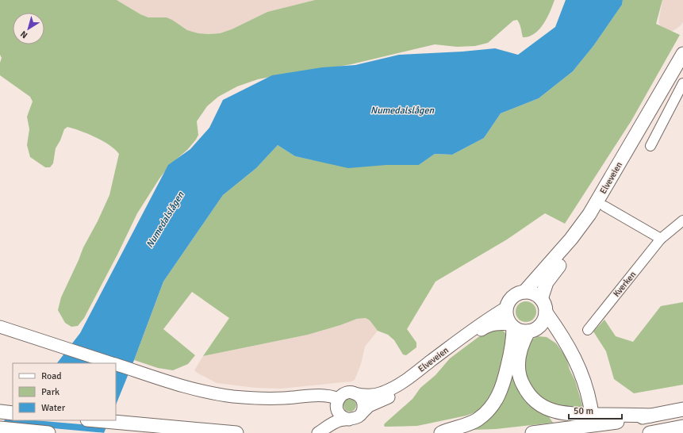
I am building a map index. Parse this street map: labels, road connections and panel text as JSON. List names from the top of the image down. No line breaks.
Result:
{"streets":{"highway":["Elveveien"],"street":["Kverken"]},"water":["Numedalslågen"],"legend":["Road","Park","Water"],"scale_bar":"50 m","north":"bottom left"}
